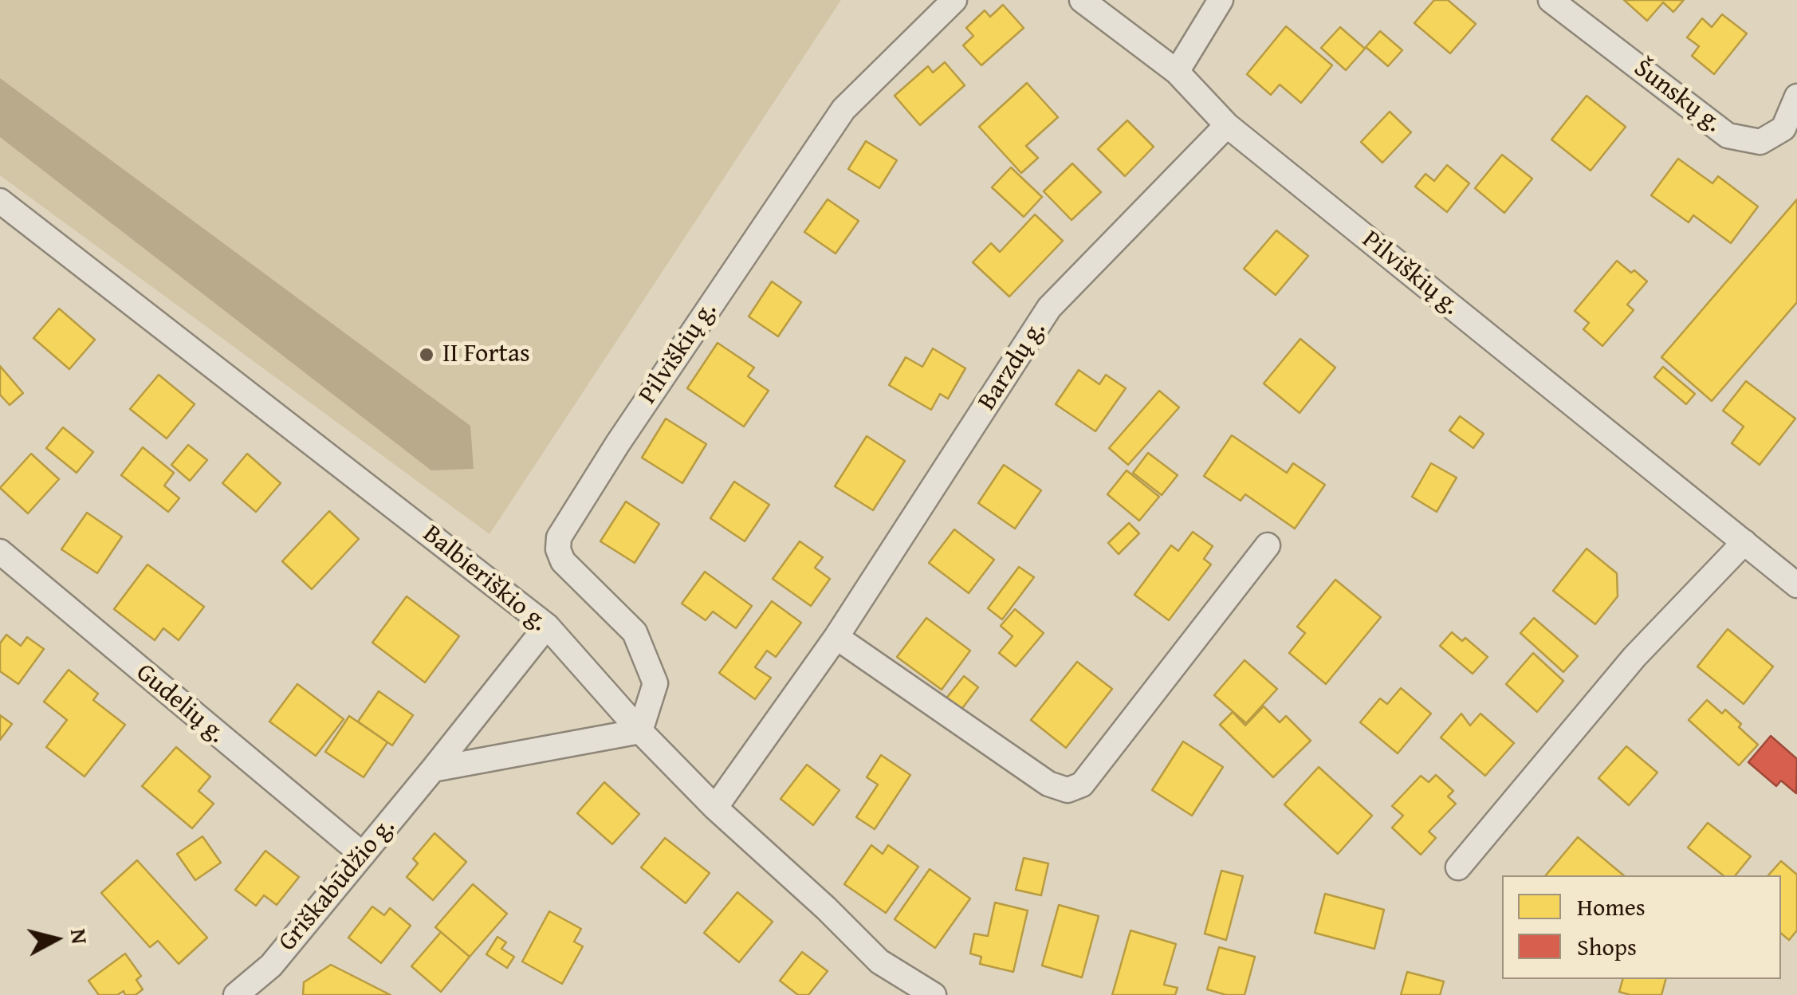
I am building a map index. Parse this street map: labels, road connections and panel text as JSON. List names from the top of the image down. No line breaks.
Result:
{"streets":{"street":["Šunskų g.","Pilviškių g.","Barzdų g.","Balbieriškio g.","Gudelių g.","Griškabūdžio g."]},"crossings":[["Pilviškių g.","Barzdų g."],["Pilviškių g.","Balbieriškio g."],["Barzdų g.","Balbieriškio g."],["Balbieriškio g.","Griškabūdžio g."],["Gudelių g.","Griškabūdžio g."]],"places":["II Fortas"],"legend":["Homes","Shops"],"north":"right"}
